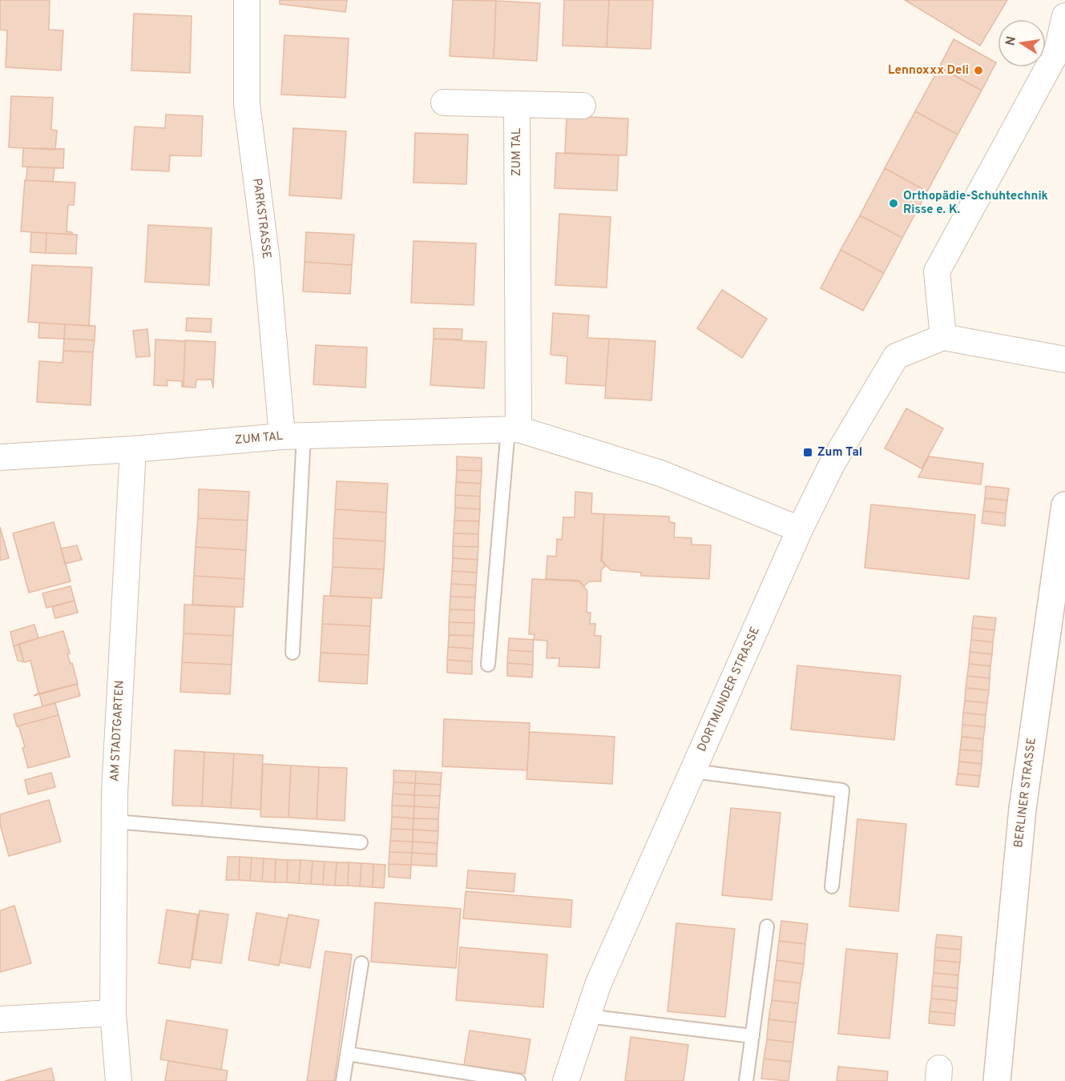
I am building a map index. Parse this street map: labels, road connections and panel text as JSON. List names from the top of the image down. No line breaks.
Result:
{"streets":{"main road":["BERLINER STRASSE"],"street":["ZUM TAL","PARKSTRASSE","DORTMUNDER STRASSE","AM STADTGARTEN"]},"crossings":[["ZUM TAL","PARKSTRASSE"],["ZUM TAL","DORTMUNDER STRASSE"],["ZUM TAL","AM STADTGARTEN"]],"places":{"other":["Lennoxxx Deli","Orthopädie-Schuhtechnik Risse e. K."],"transit":["Zum Tal"]},"north":"left"}
